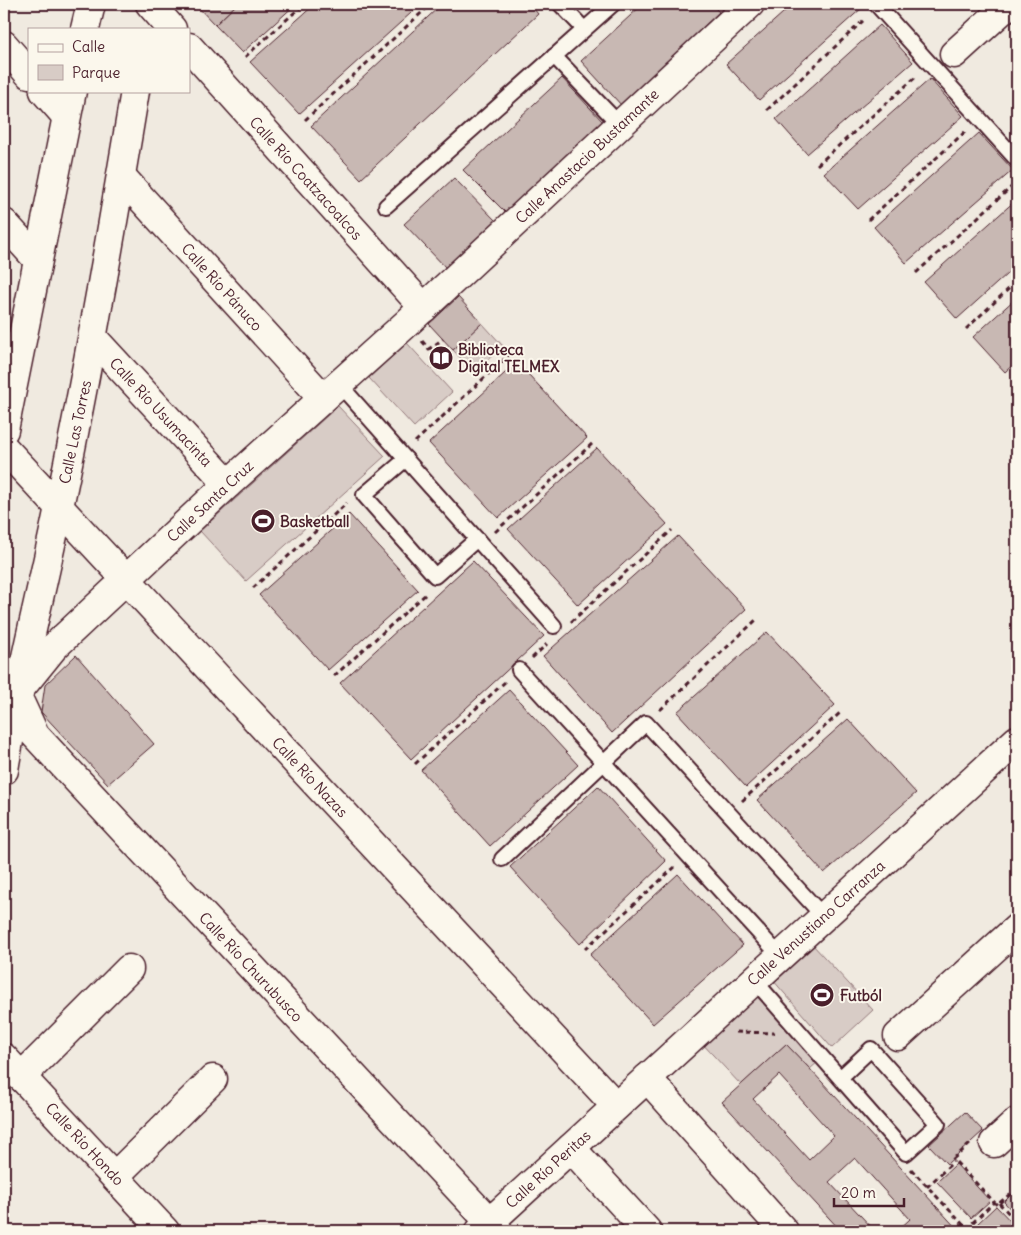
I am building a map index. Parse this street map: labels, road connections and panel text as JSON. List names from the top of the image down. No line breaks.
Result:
{"streets":{"street":["Calle Anastacio Bustamante","Calle Río Coatzacoalcos","Calle Río Pánuco","Calle Río Usumacinta","Calle Las Torres","Calle Santa Cruz","Calle Río Nazas","Calle Venustiano Carranza","Calle Río Churubusco","Calle Río Hondo","Calle Río Peritas"]},"crossings":[["Calle Anastacio Bustamante","Calle Río Coatzacoalcos"],["Calle Anastacio Bustamante","Calle Santa Cruz"],["Calle Río Coatzacoalcos","Calle Santa Cruz"],["Calle Río Pánuco","Calle Las Torres"],["Calle Río Pánuco","Calle Santa Cruz"],["Calle Río Usumacinta","Calle Las Torres"],["Calle Río Usumacinta","Calle Santa Cruz"],["Calle Las Torres","Calle Santa Cruz"],["Calle Las Torres","Calle Río Nazas"],["Calle Las Torres","Calle Río Churubusco"],["Calle Santa Cruz","Calle Río Nazas"],["Calle Santa Cruz","Calle Río Churubusco"],["Calle Río Nazas","Calle Venustiano Carranza"],["Calle Río Nazas","Calle Río Peritas"],["Calle Venustiano Carranza","Calle Río Peritas"],["Calle Río Churubusco","Calle Río Peritas"]],"places":{"library":["Biblioteca Digital TELMEX"],"sports":["Basketball","Futból"]},"legend":["Calle","Parque"],"scale_bar":"20 m"}
